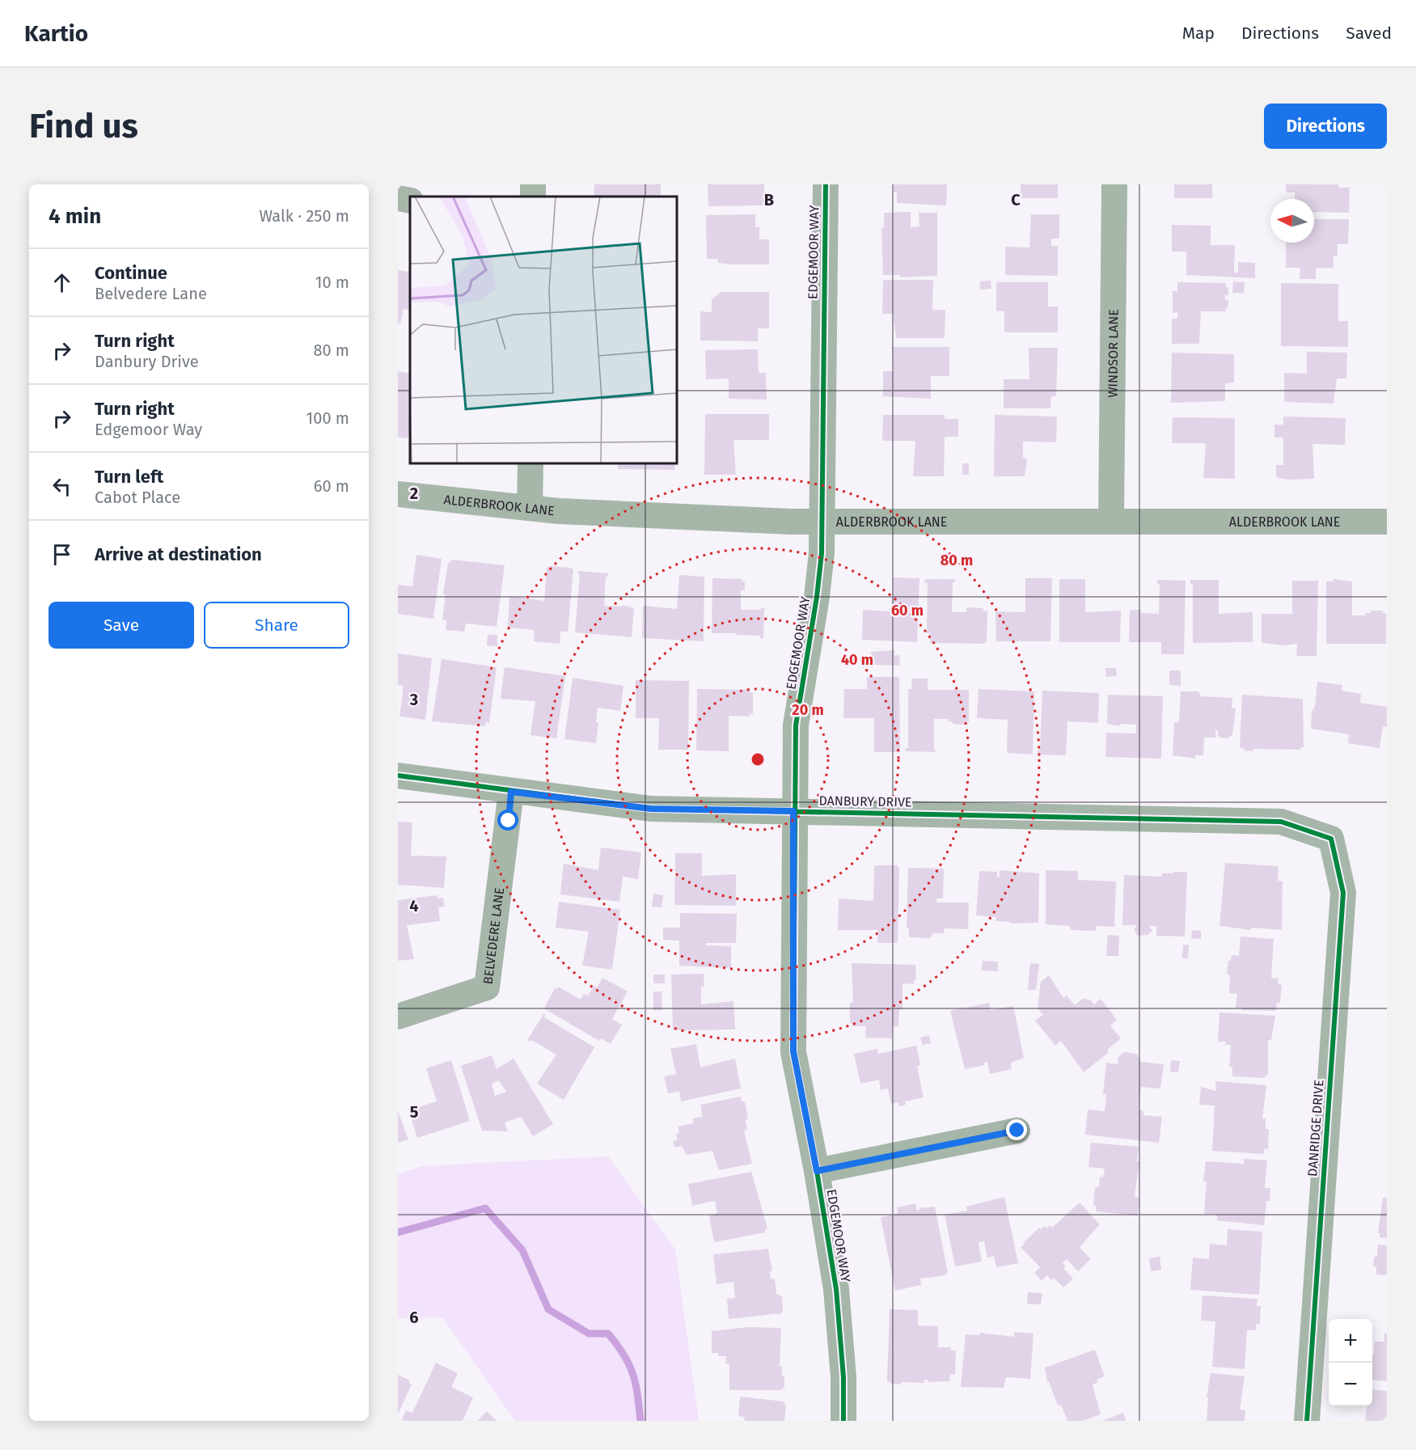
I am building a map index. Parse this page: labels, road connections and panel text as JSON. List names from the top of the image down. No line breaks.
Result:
{"streets":{"street":["EDGEMOOR WAY","WINDSOR LANE","ALDERBROOK LANE","DANBURY DRIVE","BELVEDERE LANE","DANRIDGE DRIVE"]},"crossings":[["EDGEMOOR WAY","ALDERBROOK LANE"],["EDGEMOOR WAY","DANBURY DRIVE"],["WINDSOR LANE","ALDERBROOK LANE"],["DANBURY DRIVE","BELVEDERE LANE"],["DANBURY DRIVE","DANRIDGE DRIVE"]],"north":"left","page":{"header":"Kartio","nav":["Map","Directions","Saved"],"buttons":["Directions",["Save","Share"]],"title":"Find us","heading":["4 min","Walk · 250 m"],"list":[["Continue","Belvedere Lane","10 m"],["Turn right","Danbury Drive","80 m"],["Turn right","Edgemoor Way","100 m"],["Turn left","Cabot Place","60 m"],"Arrive at destination"],"map_buttons":["+","−"]},"grid":{"columns":["B","C"],"rows":["2","3","4","5","6"]},"rings":["80 m","60 m","40 m","20 m"]}
